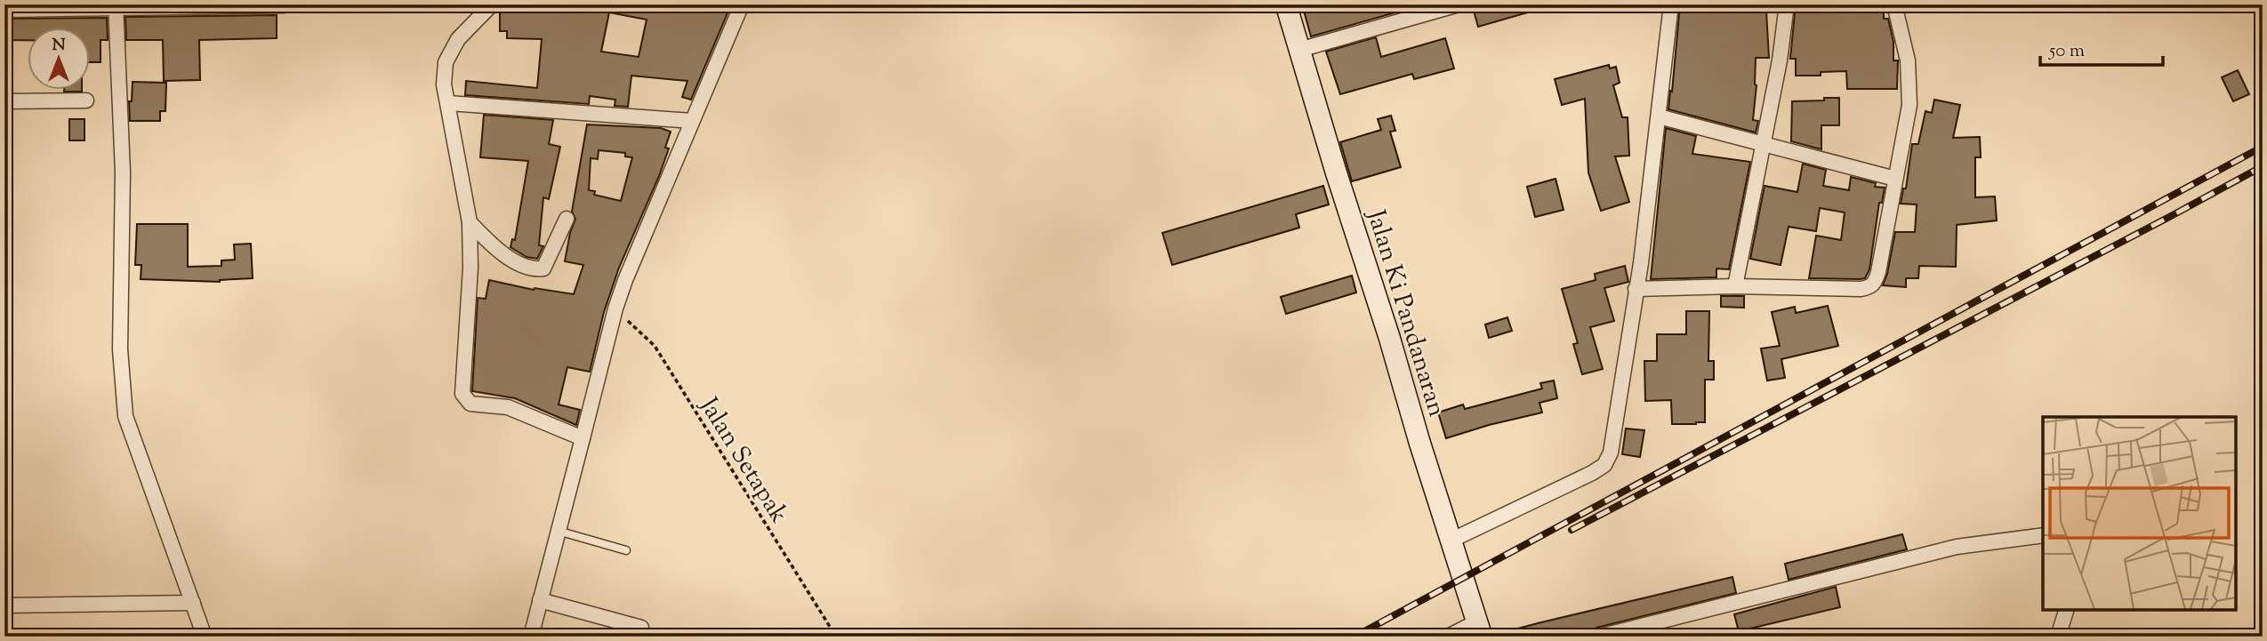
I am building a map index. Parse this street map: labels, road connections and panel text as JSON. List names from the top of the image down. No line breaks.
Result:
{"streets":{"main road":["Jalan Ki Pandanaran"],"path":["Jalan Setapak"]},"scale_bar":"50 m","north":"top"}
